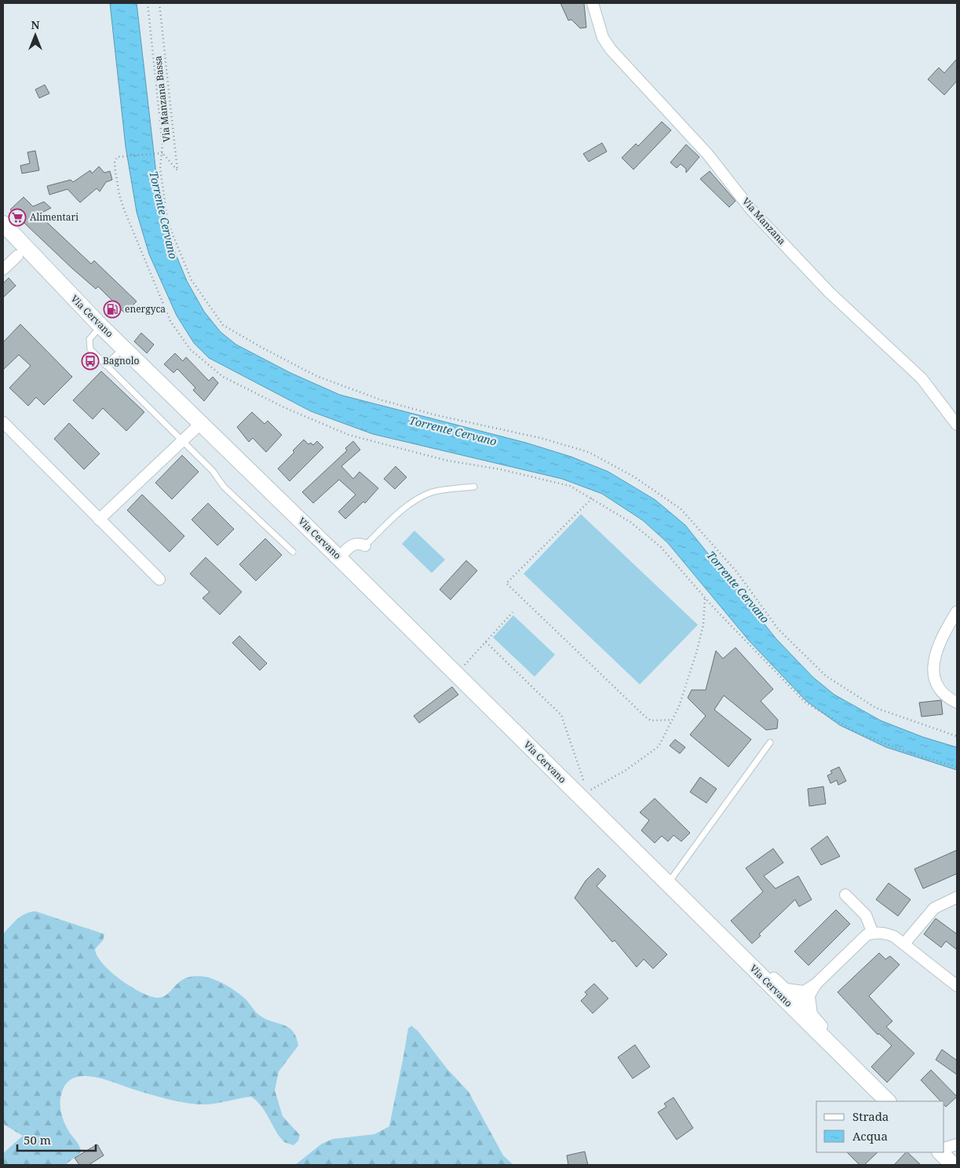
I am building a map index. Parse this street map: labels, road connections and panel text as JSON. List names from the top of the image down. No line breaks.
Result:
{"streets":{"main road":["Via Cervano"],"street":["Via Manzana"],"path":["Via Manzana Bassa"]},"water":["Torrente Cervano"],"places":{"supermarket":["Alimentari"],"fuel station":["energyca"],"bus stop":["Bagnolo"]},"legend":["Strada","Acqua"],"scale_bar":"50 m","north":"top"}
